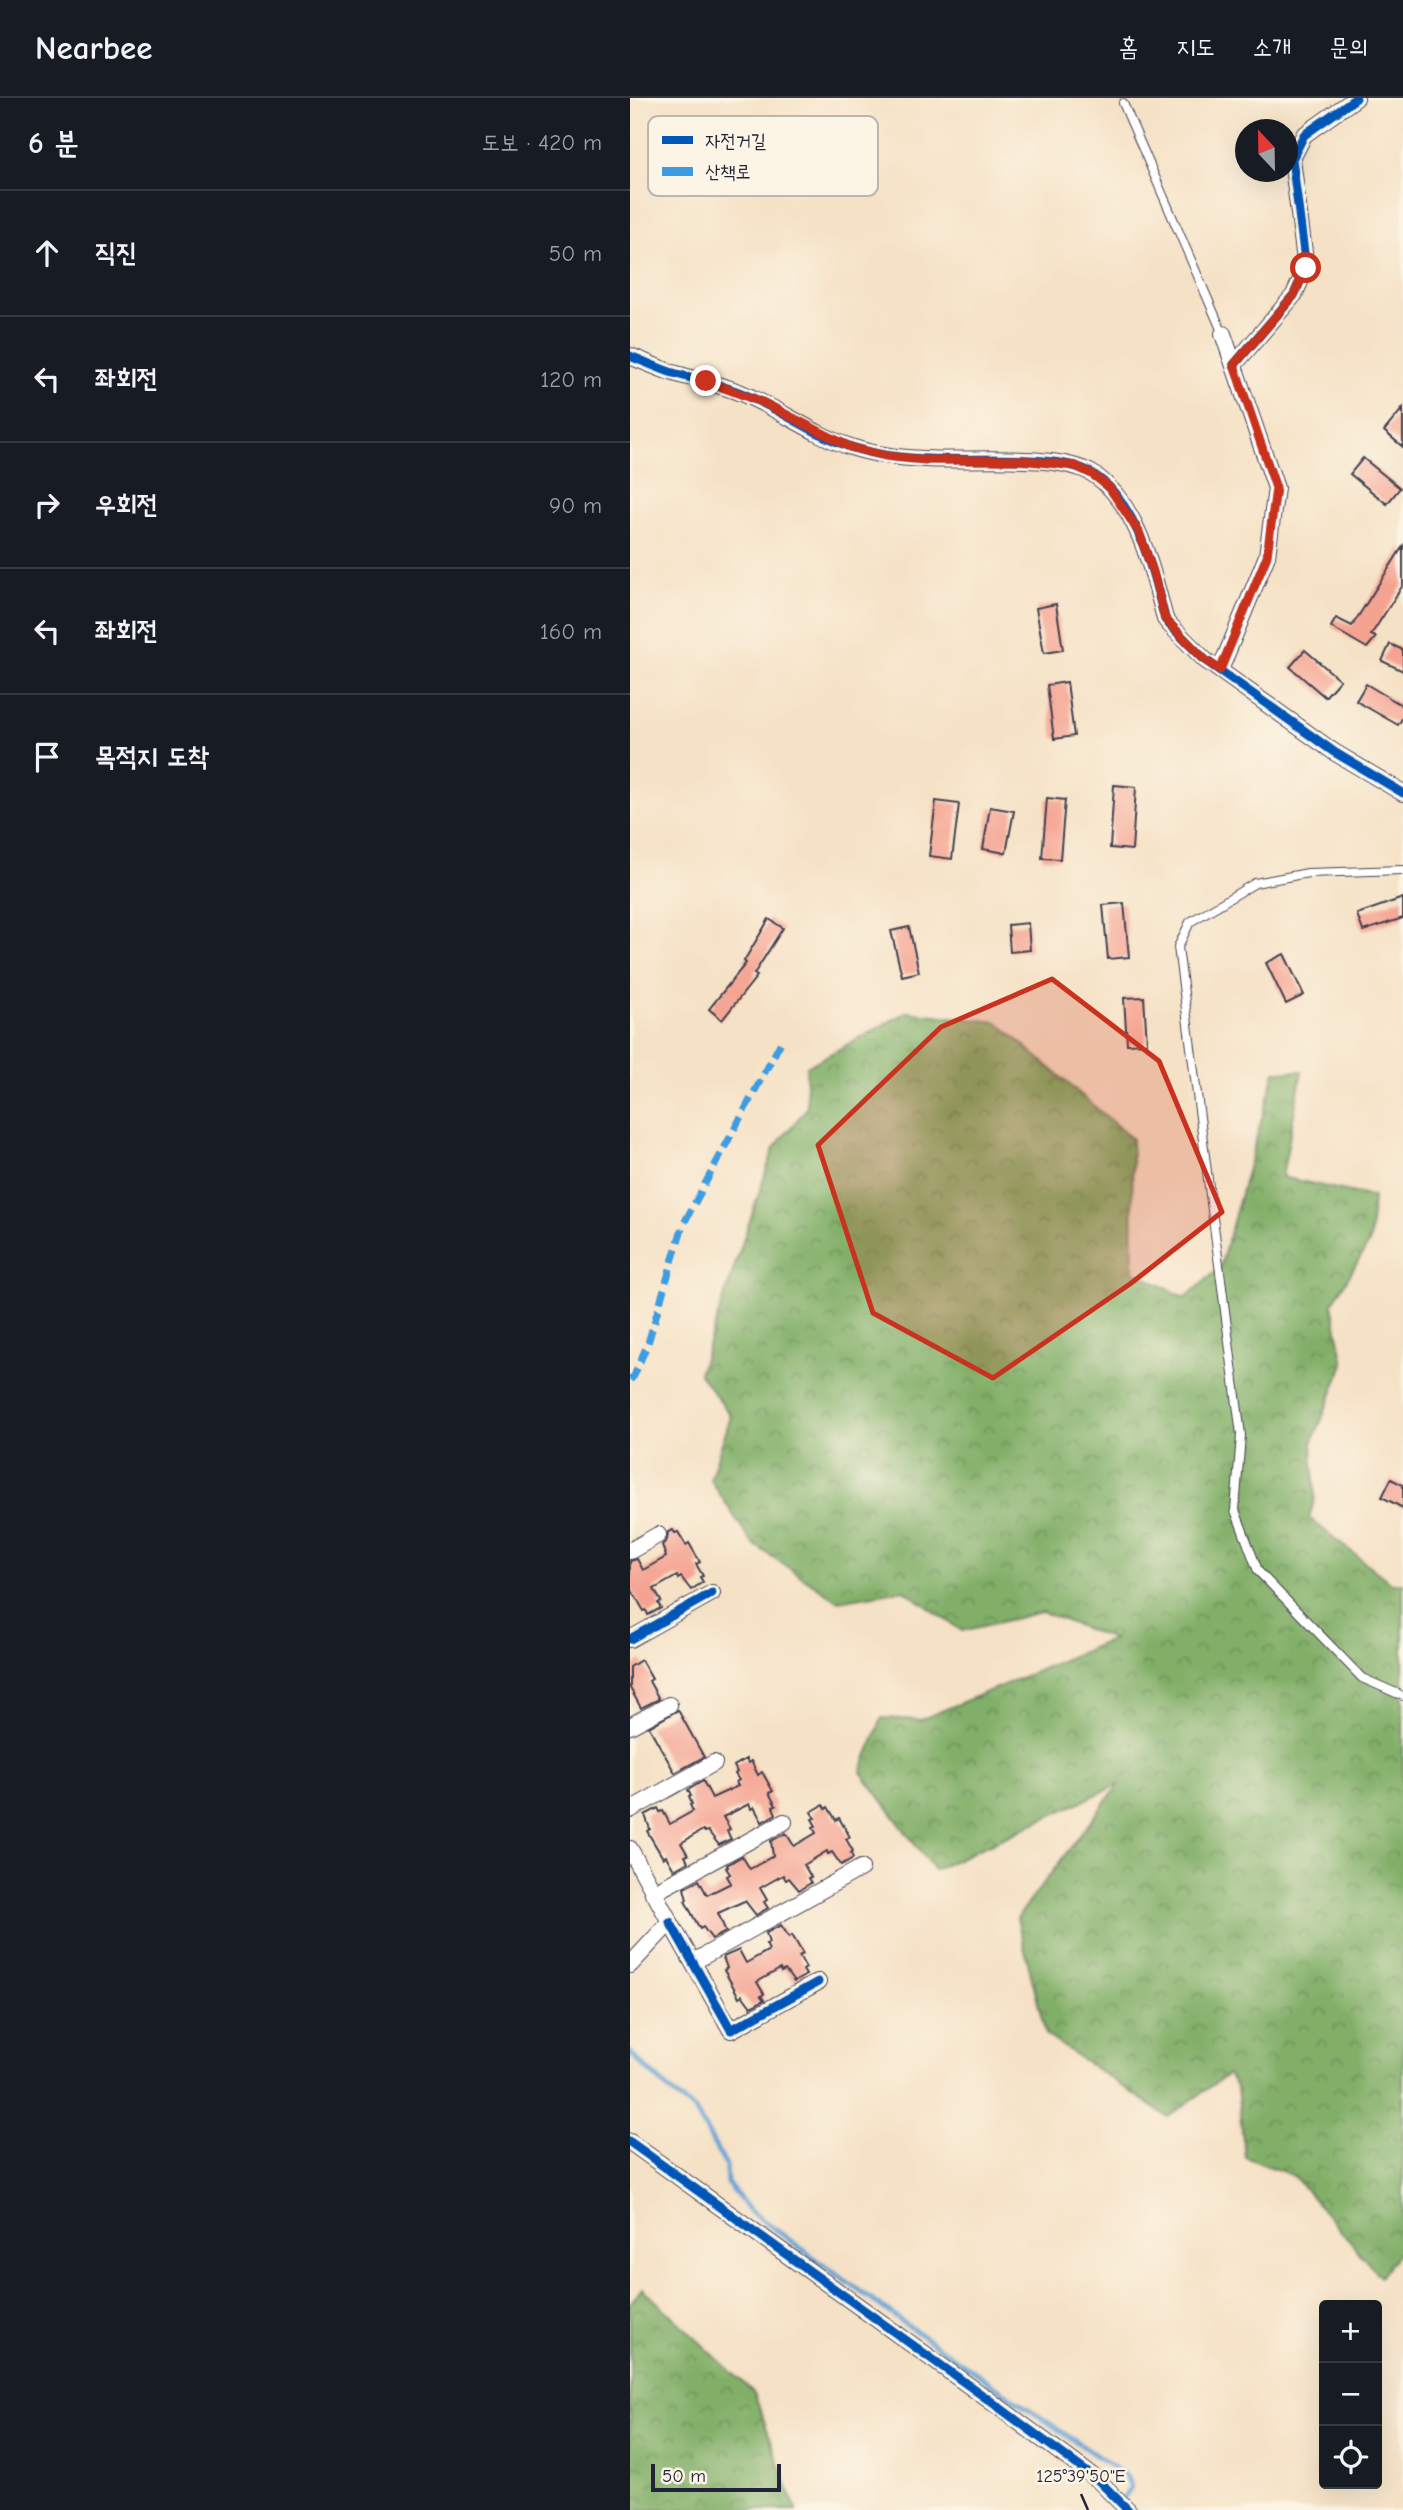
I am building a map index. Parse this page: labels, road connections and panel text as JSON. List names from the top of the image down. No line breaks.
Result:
{"legend":["자전거길","산책로"],"scale_bar":"50 m","north":"top","page":{"header":"Nearbee","nav":["홈","지도","소개","문의"],"heading":["6 분","도보 · 420 m"],"list":[["직진","50 m"],["좌회전","120 m"],["우회전","90 m"],["좌회전","160 m"],"목적지 도착"],"map_buttons":["+","−"],"scale":"50 m"},"coordinates":["125°39'50\"E"]}
